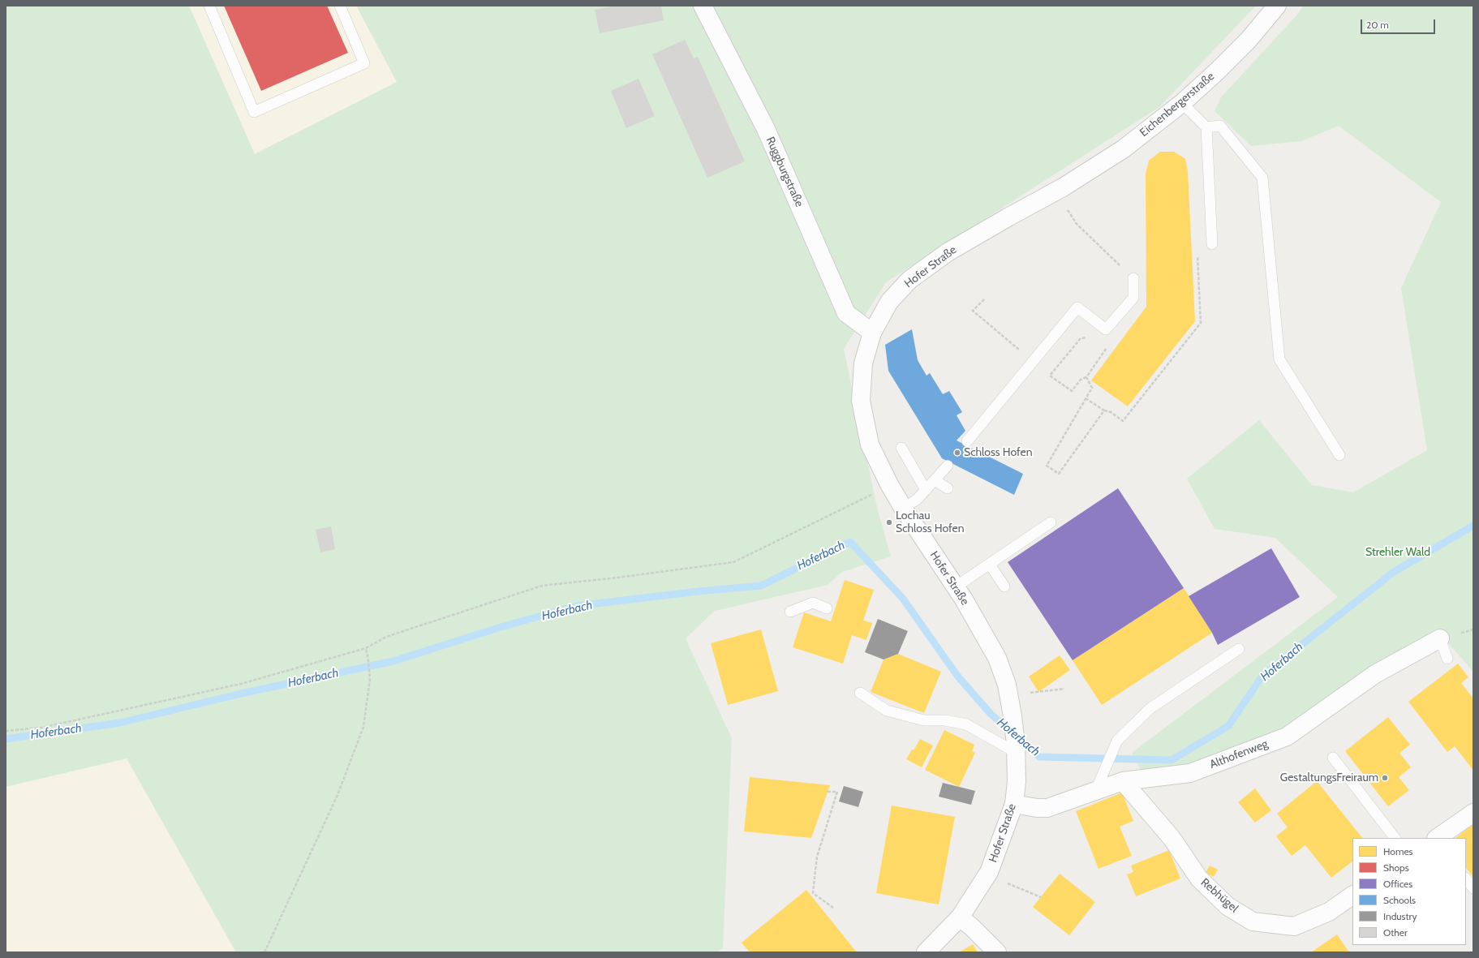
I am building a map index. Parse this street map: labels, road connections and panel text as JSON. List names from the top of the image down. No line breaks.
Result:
{"streets":{"street":["Eichenbergerstraße","Ruggburgstraße","Hofer Straße","Althofenweg","Rebhügel"]},"crossings":[["Eichenbergerstraße","Hofer Straße"],["Ruggburgstraße","Hofer Straße"],["Hofer Straße","Althofenweg"],["Althofenweg","Rebhügel"]],"water":["Hoferbach"],"parks":["Strehler Wald"],"places":["Schloss Hofen","Lochau Schloss Hofen","GestaltungsFreiraum"],"legend":["Homes","Shops","Offices","Schools","Industry","Other"],"scale_bar":"20 m"}
